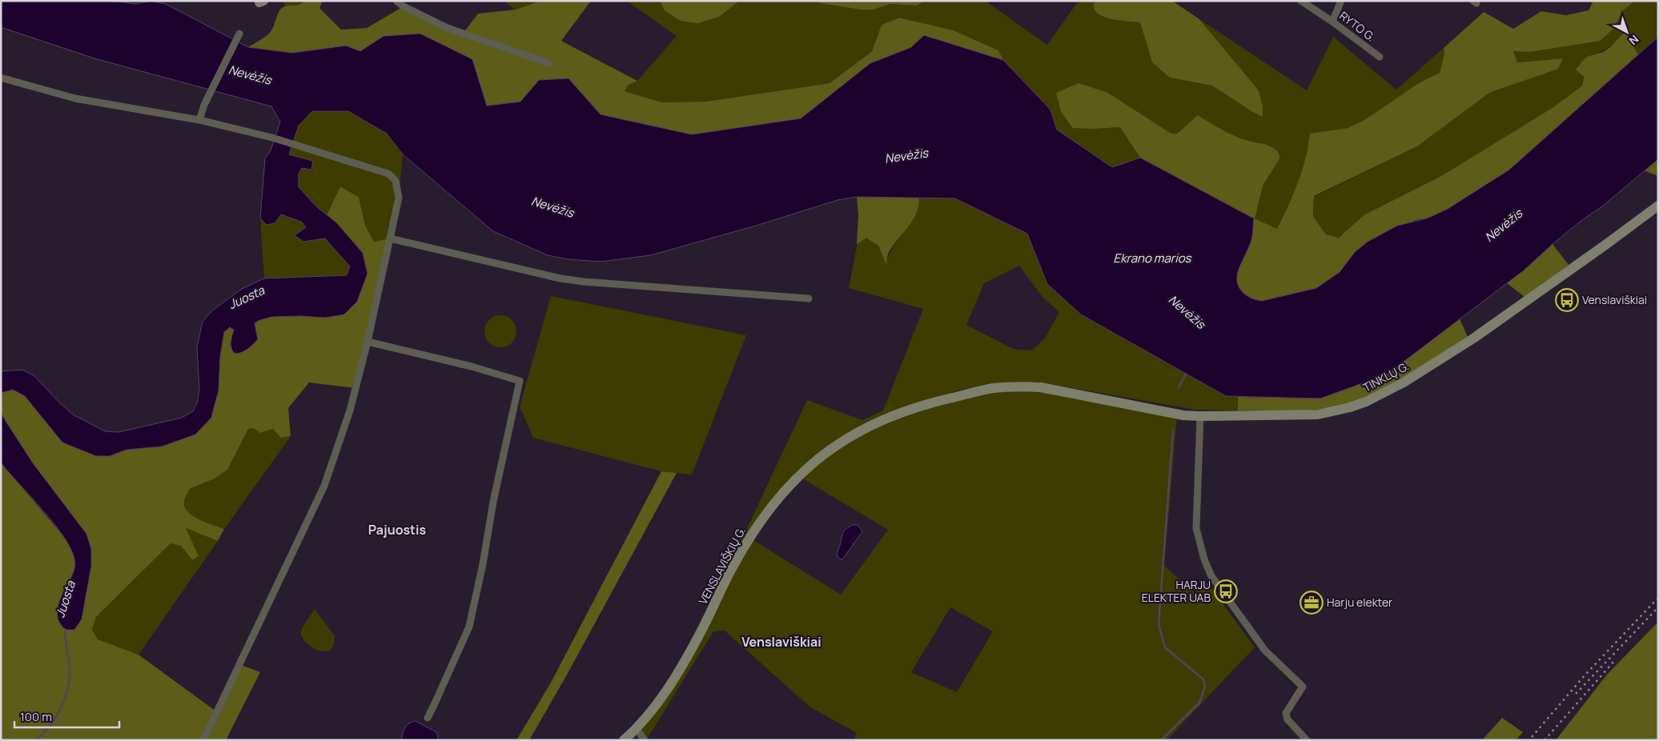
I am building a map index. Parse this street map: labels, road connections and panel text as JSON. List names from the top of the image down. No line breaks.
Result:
{"streets":{"main road":["TINKLŲ G.","VENSLAVIŠKIŲ G."],"street":["RYTO G."]},"crossings":[["TINKLŲ G.","VENSLAVIŠKIŲ G."]],"districts":["Pajuostis","Venslaviškiai"],"water":["Nevėžis","Ekrano marios","Juosta"],"places":{"bus stop":["Venslaviškiai","HARJU ELEKTER UAB"],"office":["Harju elekter"]},"scale_bar":"100 m","north":"bottom right"}
